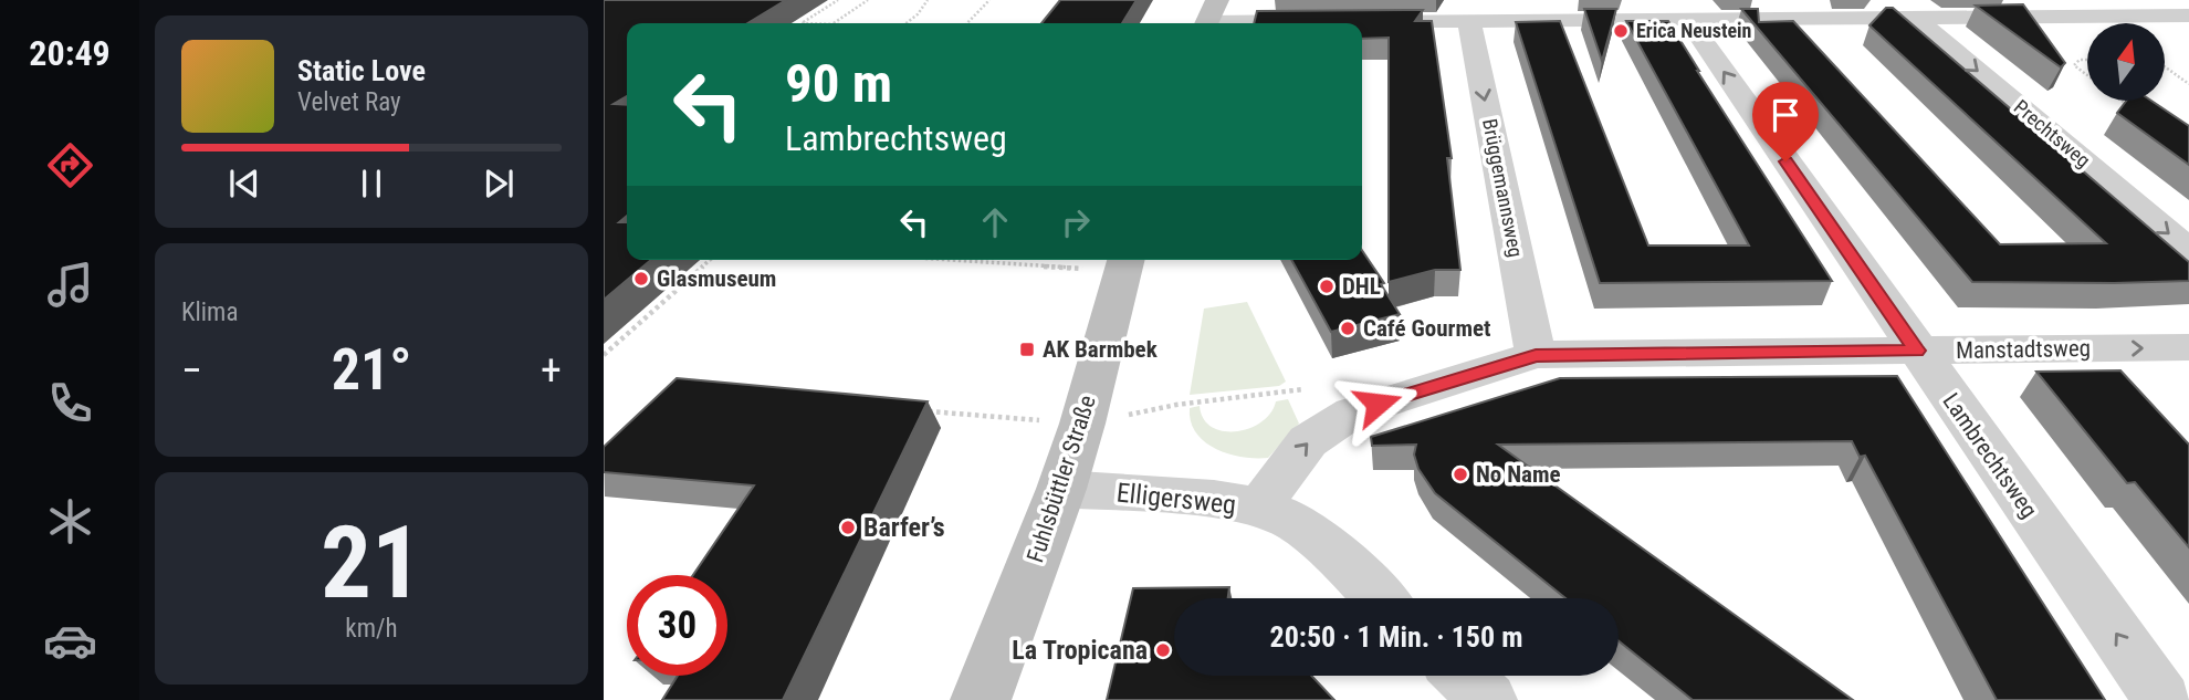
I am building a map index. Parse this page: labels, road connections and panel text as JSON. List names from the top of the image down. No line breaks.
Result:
{"streets":{"main road":["Fuhlsbüttler Straße"],"street":["Prechtsweg","Brüggemannsweg","Manstadtsweg","Lambrechtsweg","Elligersweg"]},"crossings":[["Brüggemannsweg","Manstadtsweg"],["Manstadtsweg","Lambrechtsweg"],["Manstadtsweg","Elligersweg"],["Fuhlsbüttler Straße","Elligersweg"]],"one_way":["Prechtsweg","Brüggemannsweg","Lambrechtsweg"],"places":{"other":["Erica Neustein","Glasmuseum","DHL","Café Gourmet","No Name","Barfer’s","La Tropicana"],"transit":["AK Barmbek"]},"north":"top","page":{"tabs":"20:49","turn":["90 m","Lambrechtsweg"],"song":["Static Love","Velvet Ray"],"tile":["Klima",["21","km/h"]],"heat":["−","21°","+"],"limit":"30","trip":"20:50 · 1 Min. · 150 m"}}
